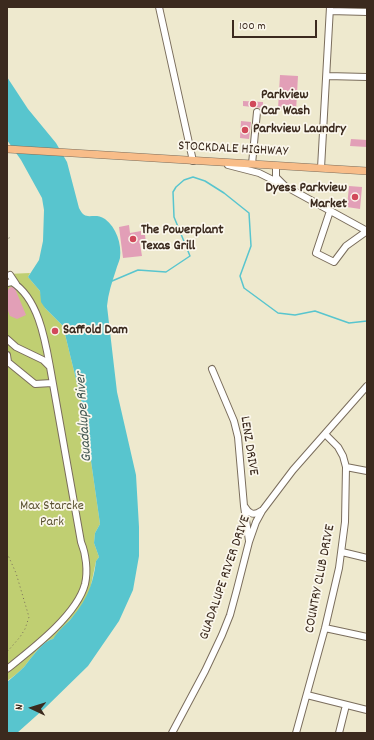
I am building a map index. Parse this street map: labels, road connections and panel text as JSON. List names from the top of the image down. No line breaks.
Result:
{"streets":{"main road":["STOCKDALE HIGHWAY"],"street":["LENZ DRIVE","GUADALUPE RIVER DRIVE","COUNTRY CLUB DRIVE"]},"crossings":[["LENZ DRIVE","GUADALUPE RIVER DRIVE"],["GUADALUPE RIVER DRIVE","COUNTRY CLUB DRIVE"]],"water":["Guadalupe River"],"parks":["Max Starcke Park"],"places":["Parkview Car Wash","Parkview Laundry","Dyess Parkview Market","The Powerplant Texas Grill","Saffold Dam"],"scale_bar":"100 m","north":"left"}
